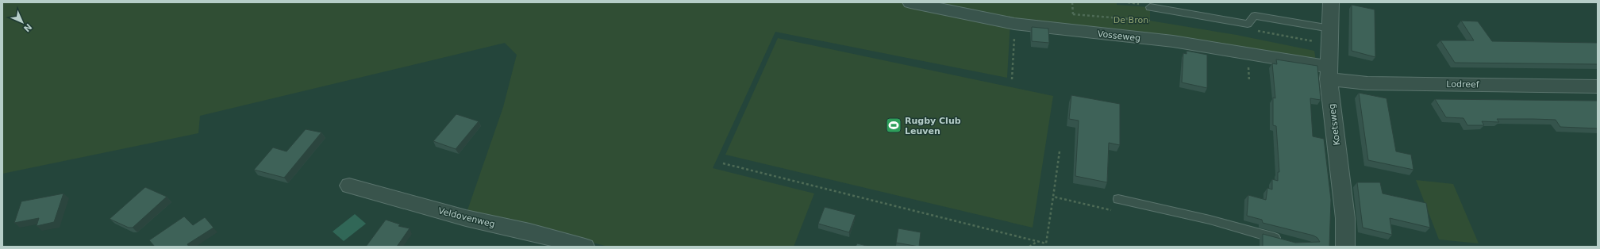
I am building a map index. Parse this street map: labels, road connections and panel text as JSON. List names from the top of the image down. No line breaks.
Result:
{"streets":{"street":["Vosseweg","Lodreef","Koetsweg","Veldovenweg"]},"crossings":[["Vosseweg","Lodreef"],["Vosseweg","Koetsweg"],["Lodreef","Koetsweg"]],"parks":["De Bron"],"places":{"sports":["Rugby Club Leuven"]},"north":"bottom right"}
